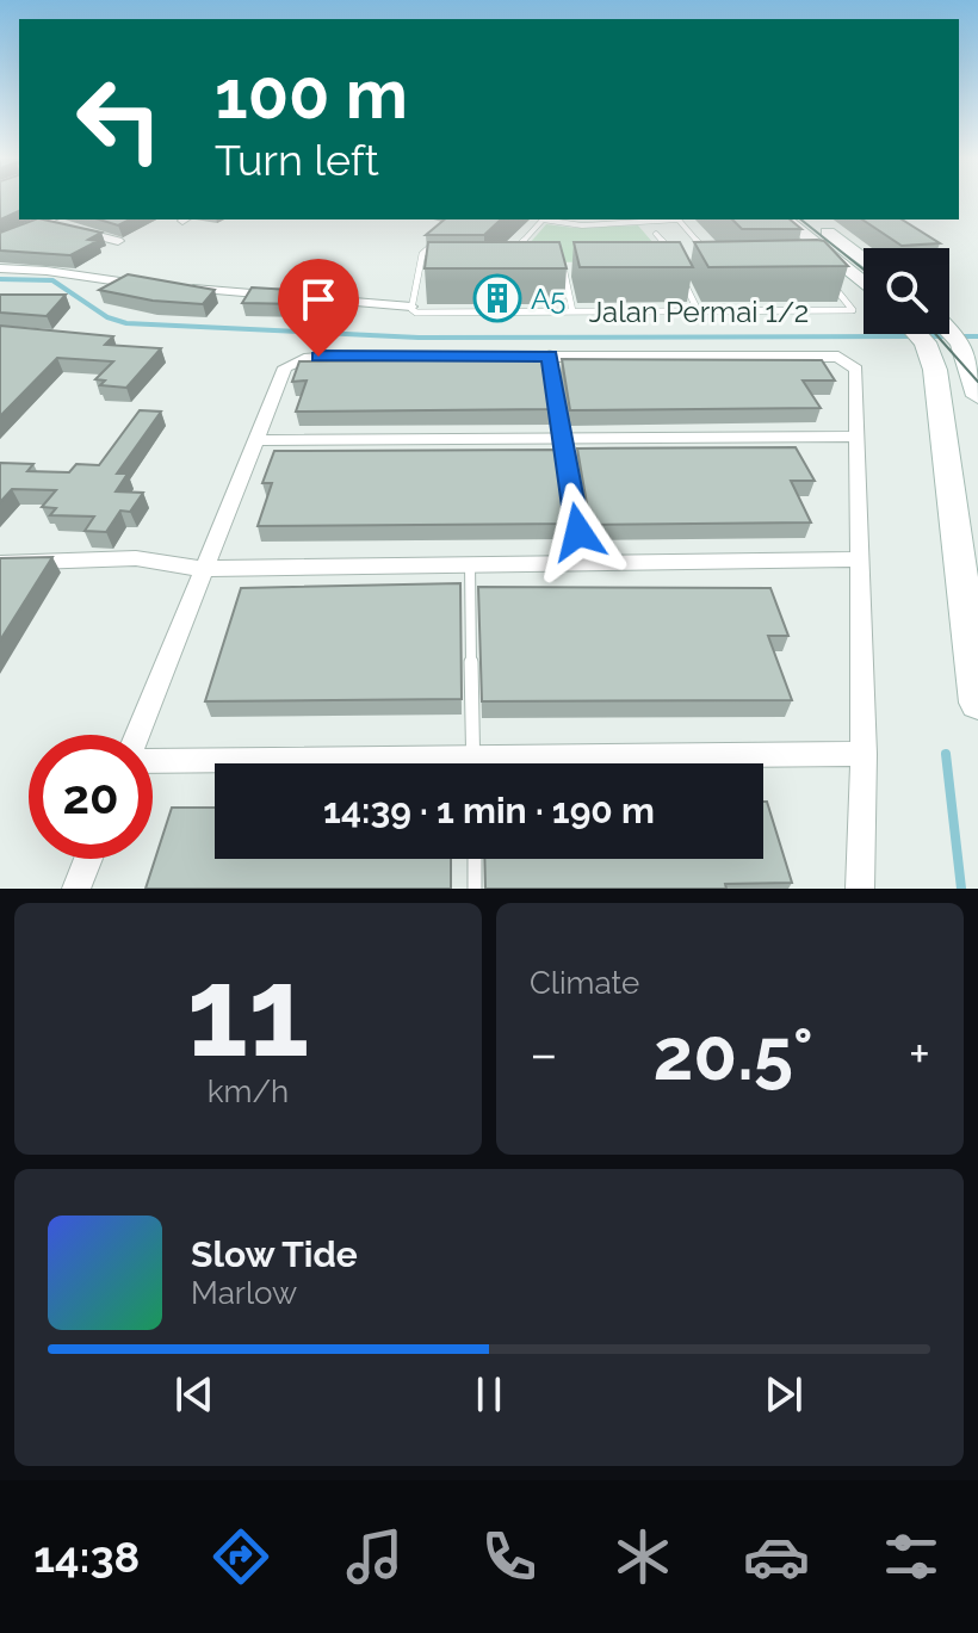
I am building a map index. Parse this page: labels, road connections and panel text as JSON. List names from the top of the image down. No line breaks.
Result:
{"streets":{"lane":["Jalan Permai 1/2"]},"places":{"building":["A5"]},"page":{"turn":["100 m","Turn left"],"limit":"20","trip":"14:39 · 1 min · 190 m","tile":[["11","km/h"],"Climate"],"heat":["−","20.5°","+"],"song":["Slow Tide","Marlow"],"tabs":"14:38"}}
